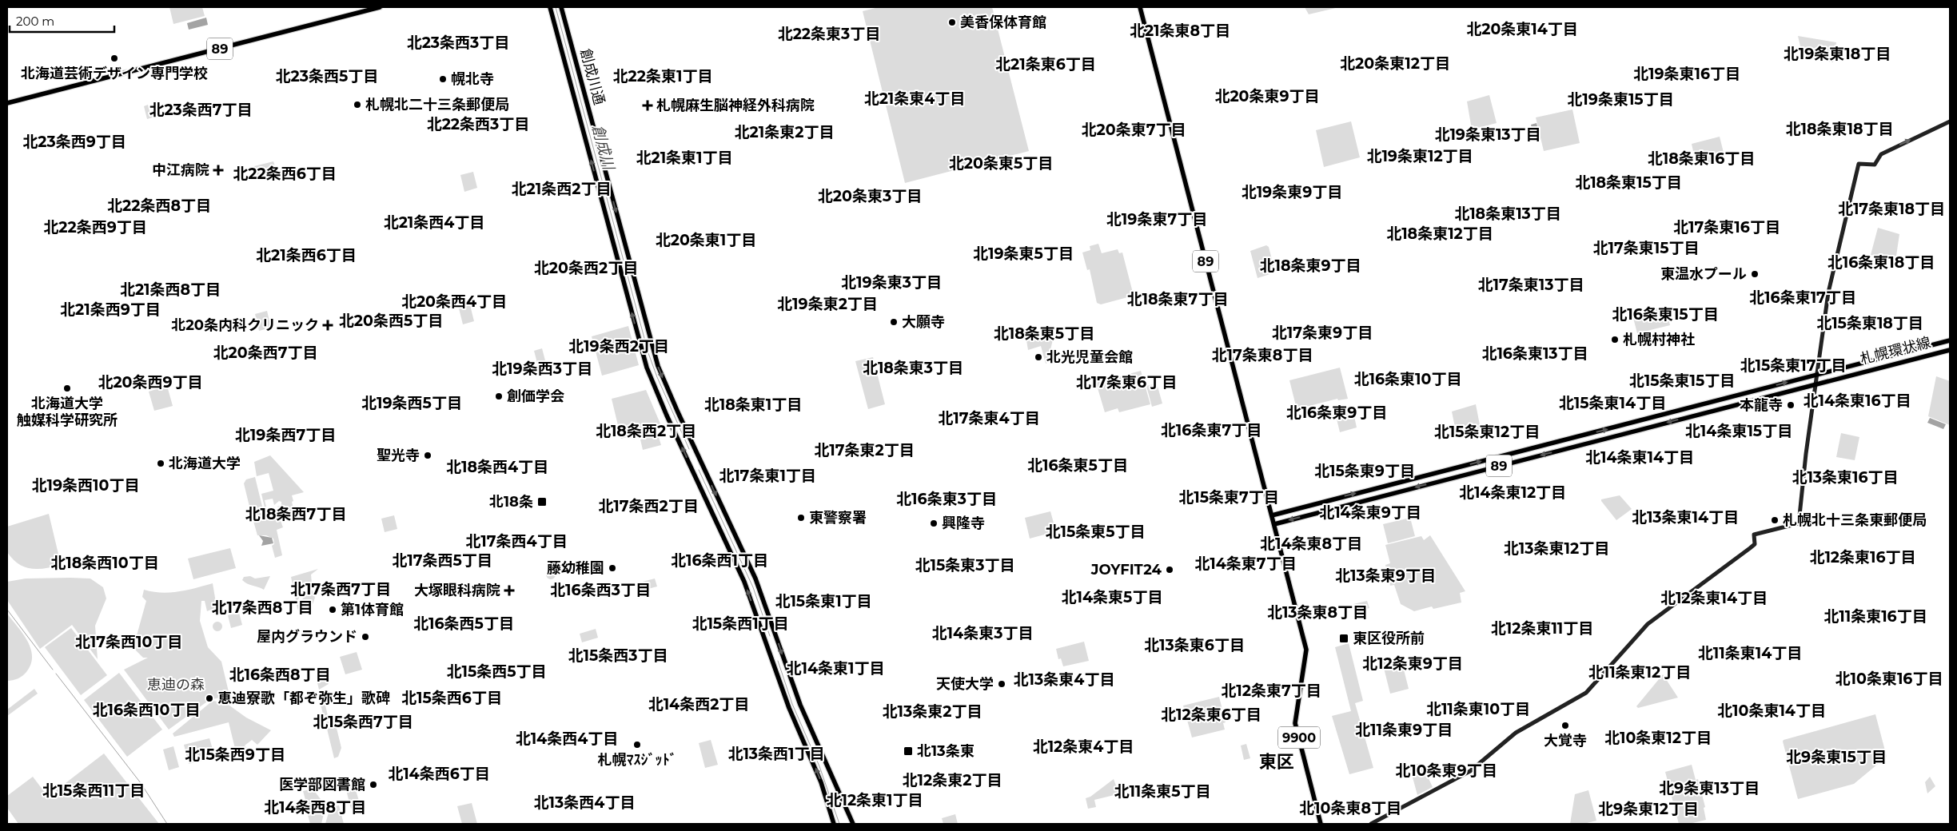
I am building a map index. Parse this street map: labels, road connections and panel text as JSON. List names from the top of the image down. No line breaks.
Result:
{"streets":{"main road":["89","創成川通","札幌環状線","9900"]},"crossings":[["89","札幌環状線"],["89","9900"],["札幌環状線","9900"]],"districts":["北20条東14丁目","北21条東8丁目","北22条東3丁目","北23条西3丁目","北19条東18丁目","北20条東12丁目","北21条東6丁目","北19条東16丁目","北23条西5丁目","北22条東1丁目","北20条東9丁目","北21条東4丁目","北19条東15丁目","北23条西7丁目","北22条西3丁目","北18条東18丁目","北20条東7丁目","北21条東2丁目","北19条東13丁目","北23条西9丁目","北19条東12丁目","北21条東1丁目","北18条東16丁目","北20条東5丁目","北22条西6丁目","北18条東15丁目","北21条西2丁目","北19条東9丁目","北20条東3丁目","北22条西8丁目","北17条東18丁目","北18条東13丁目","北19条東7丁目","北21条西4丁目","北22条西9丁目","北17条東16丁目","北18条東12丁目","北20条東1丁目","北17条東15丁目","北19条東5丁目","北21条西6丁目","北16条東18丁目","北18条東9丁目","北20条西2丁目","北19条東3丁目","北17条東13丁目","北21条西8丁目","北16条東17丁目","北18条東7丁目","北20条西4丁目","北19条東2丁目","北21条西9丁目","北16条東15丁目","北20条西5丁目","北15条東18丁目","北17条東9丁目","北18条東5丁目","北19条西2丁目","北20条西7丁目","北16条東13丁目","北17条東8丁目","北15条東17丁目","北18条東3丁目","北19条西3丁目","北16条東10丁目","北15条東15丁目","北20条西9丁目","北17条東6丁目","北14条東16丁目","北19条西5丁目","北15条東14丁目","北18条東1丁目","北16条東9丁目","北17条東4丁目","北16条東7丁目","北18条西2丁目","北14条東15丁目","北15条東12丁目","北19条西7丁目","北17条東2丁目","北14条東14丁目","北16条東5丁目","北18条西4丁目","北15条東9丁目","北17条東1丁目","北13条東16丁目","北19条西10丁目","北14条東12丁目","北15条東7丁目","北16条東3丁目","北17条西2丁目","北14条東9丁目","北18条西7丁目","北13条東14丁目","北15条東5丁目","北17条西4丁目","北14条東8丁目","北13条東12丁目","北12条東16丁目","北17条西5丁目","北16条西1丁目","北18条西10丁目","北14条東7丁目","北15条東3丁目","北13条東9丁目","北17条西7丁目","北16条西3丁目","北14条東5丁目","北12条東14丁目","北15条東1丁目","北17条西8丁目","北13条東8丁目","北11条東16丁目","北16条西5丁目","北15条西1丁目","北12条東11丁目","北14条東3丁目","北17条西10丁目","北13条東6丁目","北11条東14丁目","北15条西3丁目","北12条東9丁目","北14条東1丁目","北15条西5丁目","北11条東12丁目","北16条西8丁目","北10条東16丁目","北13条東4丁目","北12条東7丁目","北15条西6丁目","北14条西2丁目","北11条東10丁目","北16条西10丁目","北10条東14丁目","北13条東2丁目","北12条東6丁目","北15条西7丁目","北11条東9丁目","北10条東12丁目","北14条西4丁目","北12条東4丁目","北13条西1丁目","北15条西9丁目","北9条東15丁目","東区","北10条東9丁目","北14条西6丁目","北12条東2丁目","北9条東13丁目","北15条西11丁目","北11条東5丁目","北12条東1丁目","北13条西4丁目","北14条西8丁目","北10条東8丁目","北9条東12丁目"],"water":["創成川"],"parks":["恵迪の森"],"places":{"other":["美香保体育館","北海道芸術デザイン専門学校","幌北寺","札幌北二十三条郵便局","東温水プール","大願寺","札幌村神社","北光児童会館","北海道大学 触媒科学研究所","創価学会","本龍寺","聖光寺","北海道大学","東警察署","札幌北十三条東郵便局","興隆寺","藤幼稚園","JOYFIT24","第1体育館","屋内グラウンド","天使大学","恵迪寮歌「都ぞ弥生」歌碑","大覚寺","札幌ﾏｽｼﾞｯﾄﾞ","医学部図書館"],"health":["札幌麻生脳神経外科病院","中江病院","北20条内科クリニック","大塚眼科病院"],"transit":["北18条","東区役所前","北13条東"]},"scale_bar":"200 m"}
